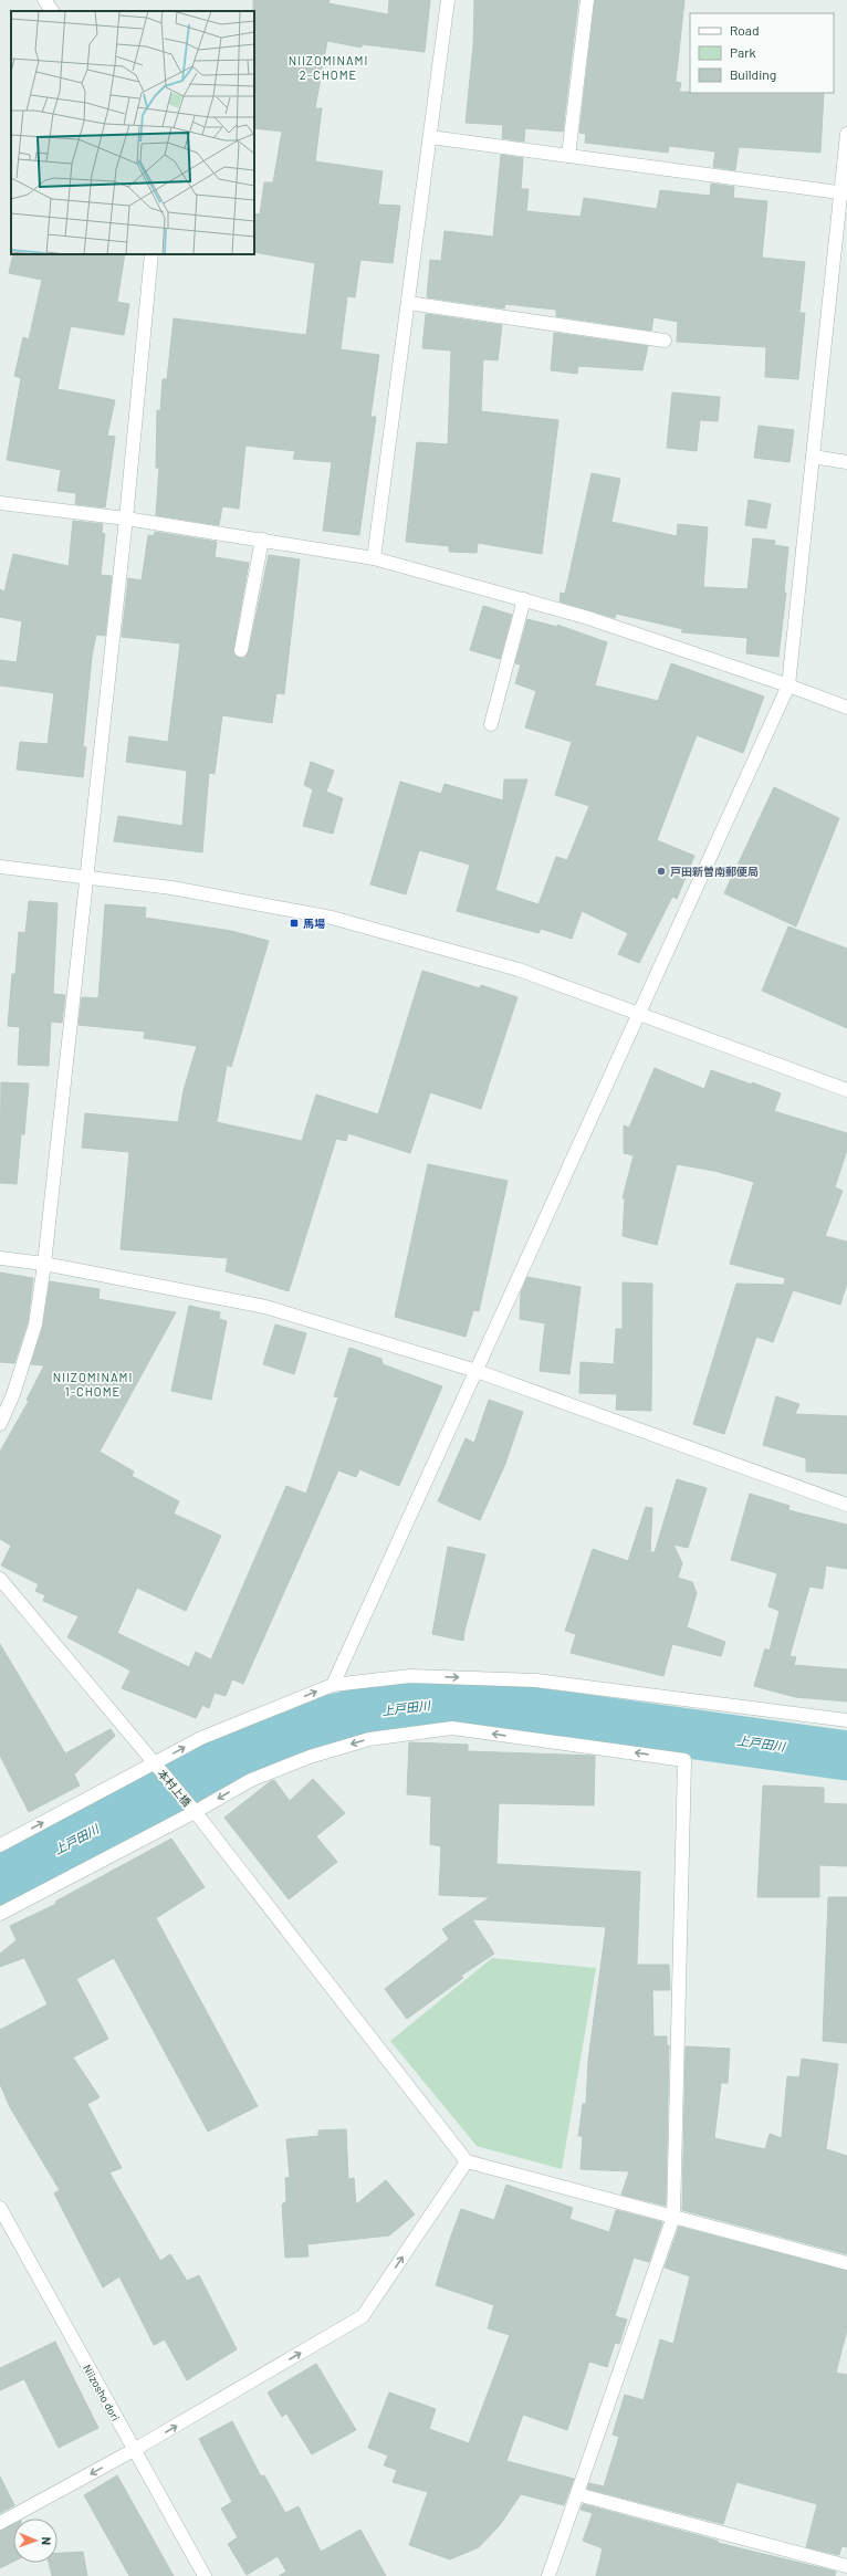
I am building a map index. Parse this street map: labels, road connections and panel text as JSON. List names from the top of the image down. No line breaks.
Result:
{"streets":{"street":["本村上橋","Niizosho dori"]},"districts":["NIIZOMINAMI 2-CHOME","NIIZOMINAMI 1-CHOME"],"water":["上戸田川"],"places":{"other":["戸田新曽南郵便局"],"transit":["馬場"]},"legend":["Road","Park","Building"],"north":"right"}
